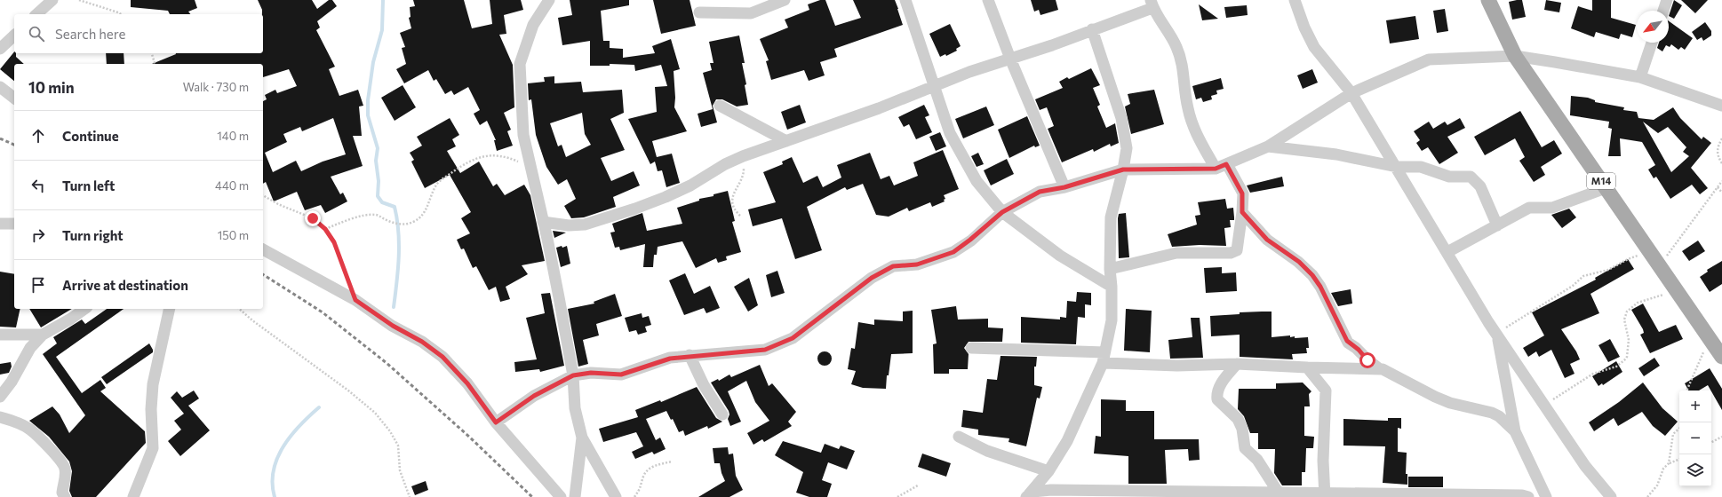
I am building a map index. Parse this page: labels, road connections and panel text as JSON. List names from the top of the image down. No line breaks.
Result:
{"streets":{"main road":["M14"]},"north":"bottom left","page":{"search":"Search here","heading":["10 min","Walk · 730 m"],"list":[["Continue","140 m"],["Turn left","440 m"],["Turn right","150 m"],"Arrive at destination"],"map_buttons":["+","−"]}}
